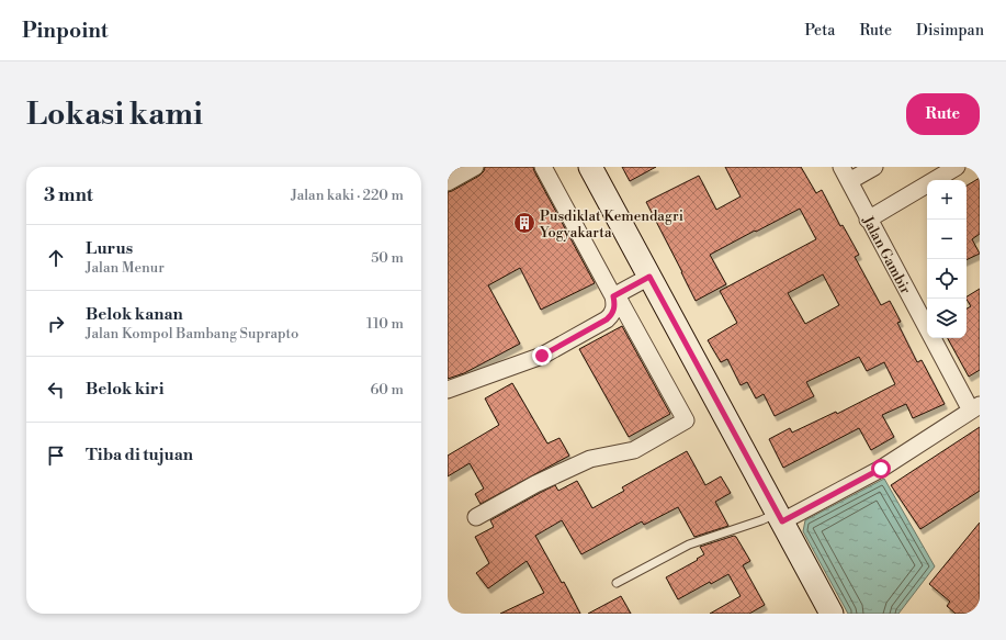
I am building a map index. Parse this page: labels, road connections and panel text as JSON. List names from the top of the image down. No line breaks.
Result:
{"streets":{"street":["Jalan Gambir"]},"places":{"building":["Pusdiklat Kemendagri Yogyakarta"]},"page":{"header":"Pinpoint","nav":["Peta","Rute","Disimpan"],"buttons":"Rute","title":"Lokasi kami","heading":["3 mnt","Jalan kaki · 220 m"],"map_buttons":["+","−"],"list":[["Lurus","Jalan Menur","50 m"],["Belok kanan","Jalan Kompol Bambang Suprapto","110 m"],["Belok kiri","60 m"],"Tiba di tujuan"]}}
